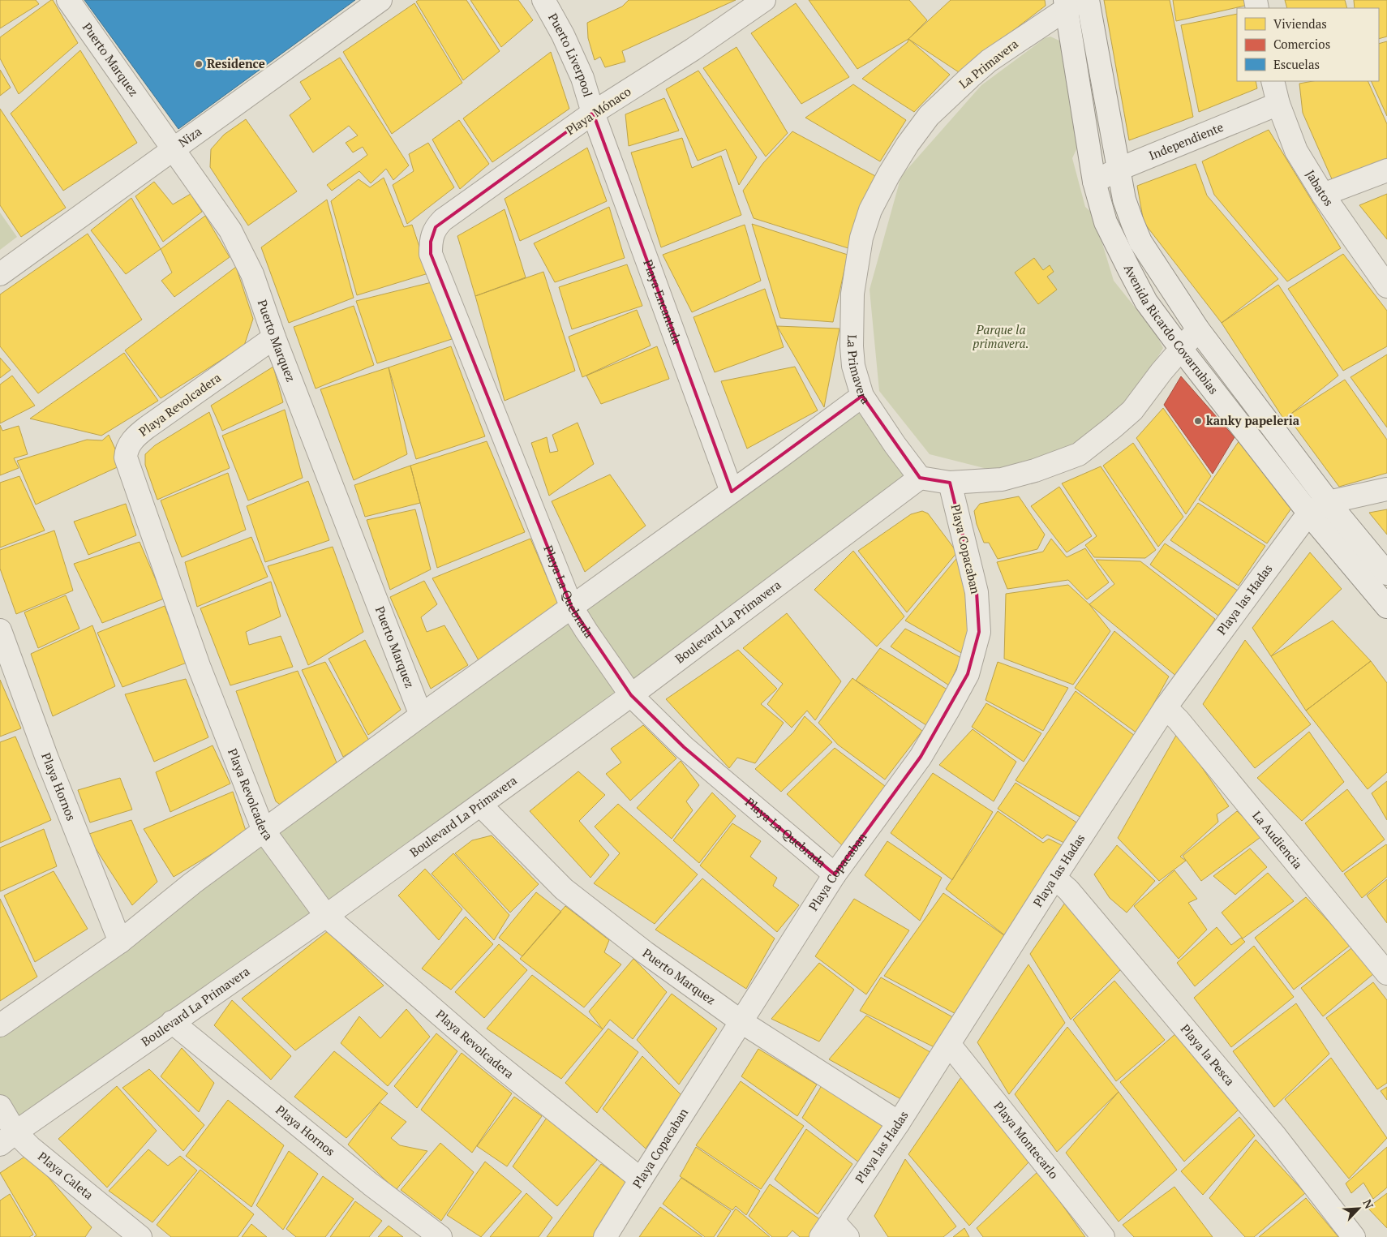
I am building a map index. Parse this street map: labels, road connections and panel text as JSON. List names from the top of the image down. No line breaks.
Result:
{"streets":{"street":["Puerto Liverpool","Puerto Marquez","La Primavera","Playa Mónaco","Niza","Independiente","Jabatos","Playa Encantada","Avenida Ricardo Covarrubias","Playa Revolcadera","Playa Copacaban","Playa La Quebrada","Playa las Hadas","Boulevard La Primavera","Playa Hornos","La Audiencia","Playa la Pesca","Playa Montecarlo","Playa Caleta"]},"crossings":[["Puerto Liverpool","Playa Mónaco"],["Puerto Liverpool","Playa Encantada"],["Puerto Marquez","Niza"],["Puerto Marquez","Playa Revolcadera"],["Puerto Marquez","Playa Copacaban"],["Puerto Marquez","Playa las Hadas"],["Puerto Marquez","Boulevard La Primavera"],["La Primavera","Avenida Ricardo Covarrubias"],["La Primavera","Boulevard La Primavera"],["Playa Mónaco","Playa Encantada"],["Playa Mónaco","Playa La Quebrada"],["Independiente","Jabatos"],["Independiente","Avenida Ricardo Covarrubias"],["Avenida Ricardo Covarrubias","Playa las Hadas"],["Playa Revolcadera","Playa Copacaban"],["Playa Revolcadera","Boulevard La Primavera"],["Playa Copacaban","Playa La Quebrada"],["Playa La Quebrada","Boulevard La Primavera"],["Playa las Hadas","La Audiencia"],["Playa las Hadas","Playa la Pesca"],["Playa las Hadas","Playa Montecarlo"],["Boulevard La Primavera","Playa Hornos"],["Boulevard La Primavera","Playa Caleta"]],"parks":["Parque la primavera."],"places":["Residence","kanky papeleria"],"legend":["Viviendas","Comercios","Escuelas"],"north":"top right"}
